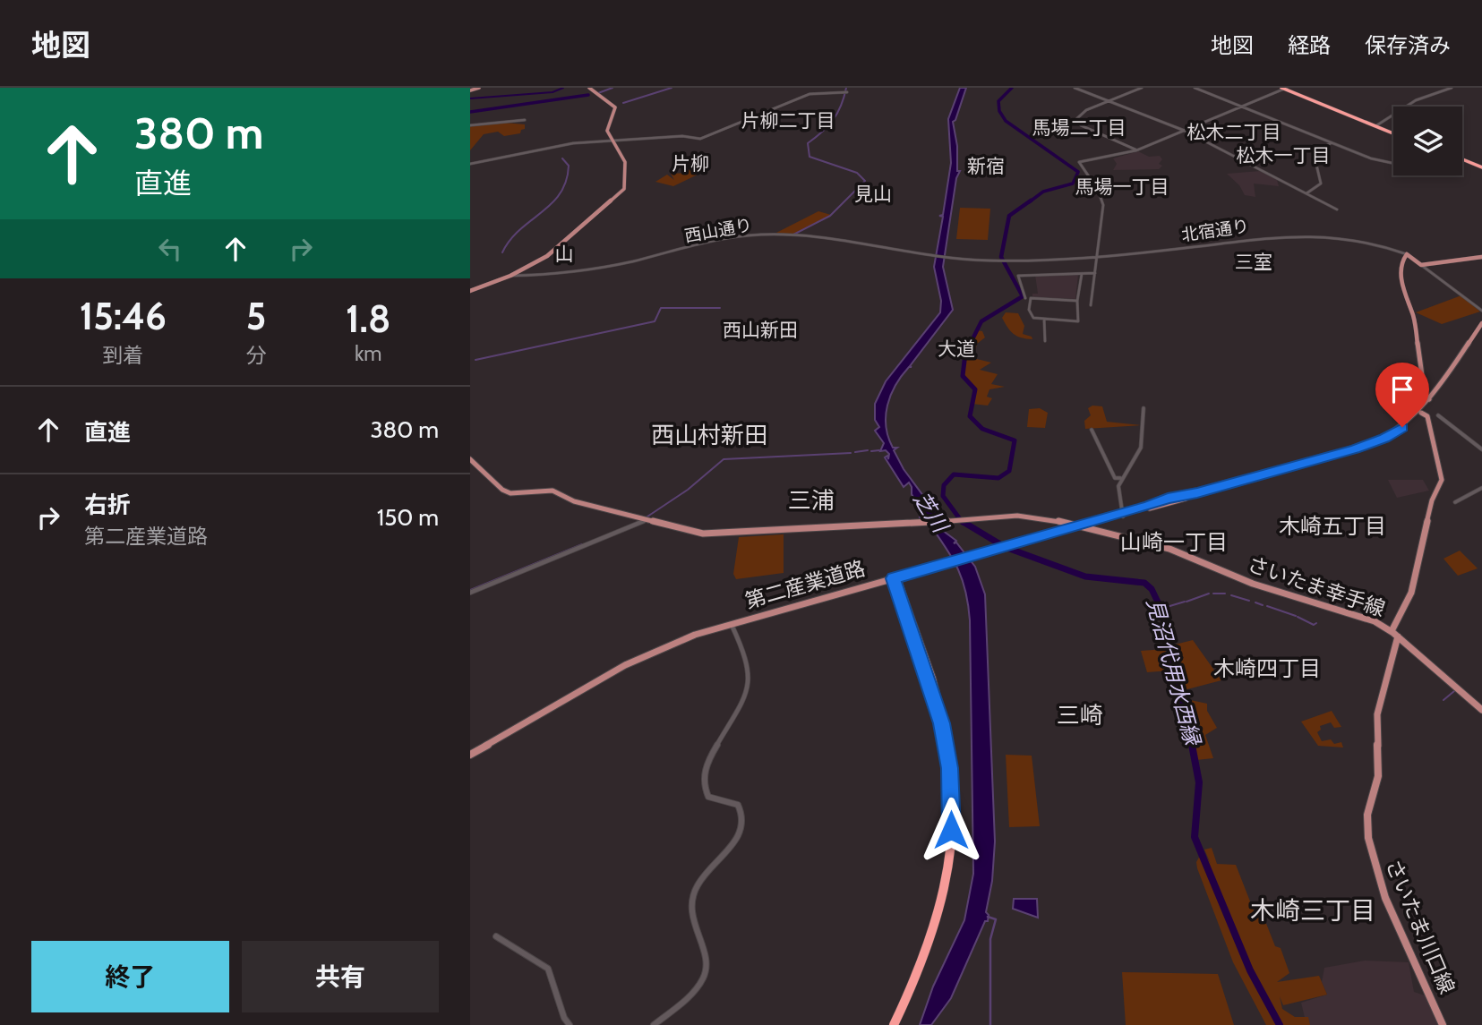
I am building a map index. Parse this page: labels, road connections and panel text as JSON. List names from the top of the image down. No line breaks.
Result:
{"streets":{"main road":["北宿通り","第二産業道路","さいたま幸手線","さいたま川口線"],"street":["西山通り"]},"crossings":[["西山通り","北宿通り"],["第二産業道路","さいたま幸手線"],["第二産業道路","さいたま川口線"],["さいたま幸手線","さいたま川口線"]],"districts":["片柳二丁目","馬場二丁目","松木二丁目","松木一丁目","片柳","新宿","馬場一丁目","見山","山","三室","西山新田","大道","西山村新田","三浦","木崎五丁目","山崎一丁目","木崎四丁目","三崎","木崎三丁目"],"water":["芝川","見沼代用水西縁"],"page":{"header":"地図","nav":["地図","経路","保存済み"],"turn":["380 m","直進"],"eta":["15:46","到着","5","分","1.8","km"],"list":[{"name":"直進","value":"380 m"},{"name":"右折","note":"第二産業道路","value":"150 m"}],"buttons":["終了","共有"]}}
